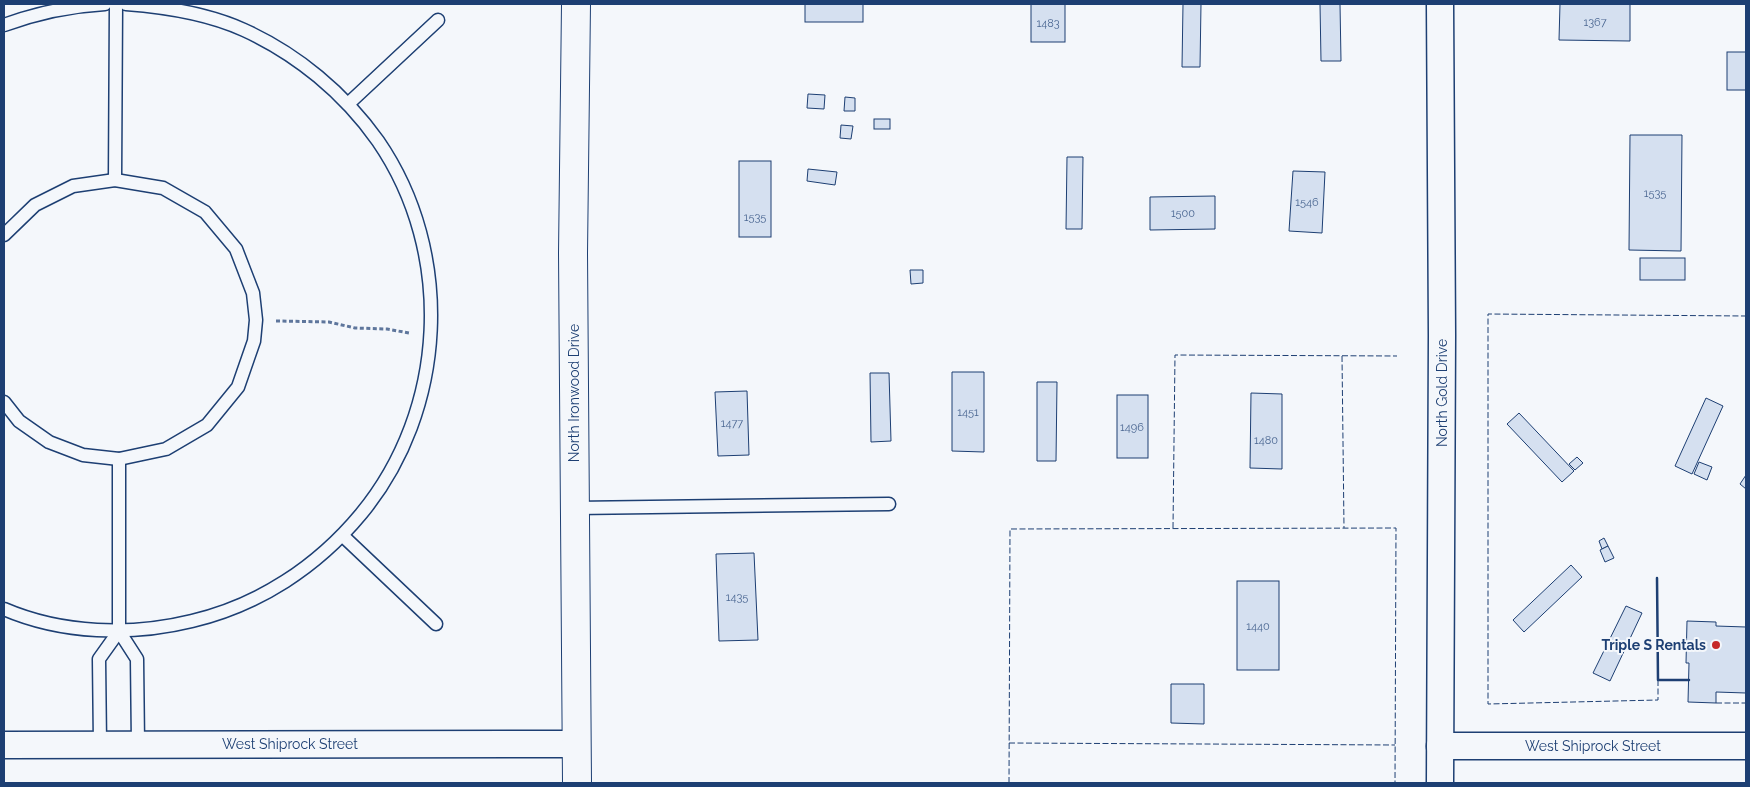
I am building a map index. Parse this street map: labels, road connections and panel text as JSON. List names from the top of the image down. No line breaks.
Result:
{"streets":{"street":["North Ironwood Drive","North Gold Drive","West Shiprock Street"]},"crossings":[["North Ironwood Drive","West Shiprock Street"],["North Gold Drive","West Shiprock Street"]],"places":["Triple S Rentals"],"house_numbers":["1367","1483","1535","1546","1500","1535","1451","1477","1496","1480","1435","1440"]}
